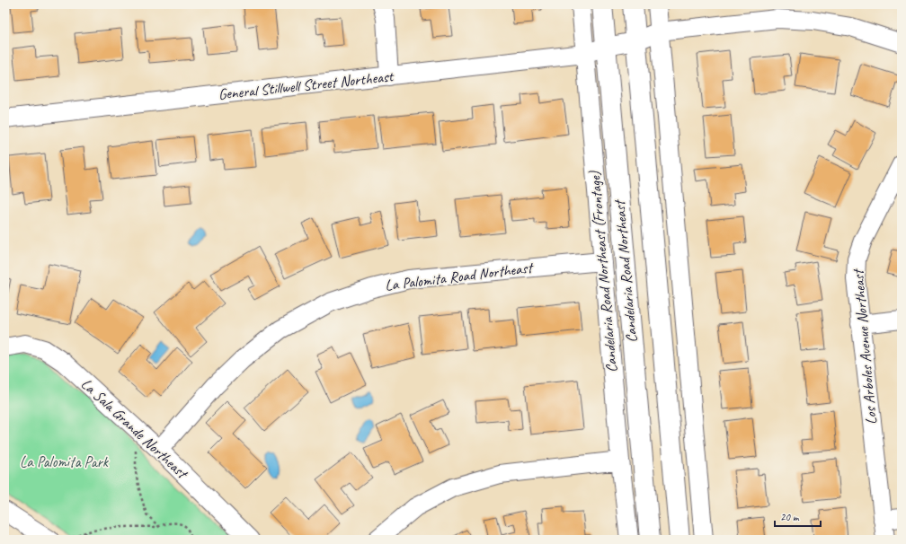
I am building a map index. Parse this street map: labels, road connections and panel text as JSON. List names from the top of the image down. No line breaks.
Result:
{"streets":{"main road":["Candelaria Road Northeast"],"street":["General Stillwell Street Northeast","Candelaria Road Northeast (Frontage)","La Palomita Road Northeast","Los Arboles Avenue Northeast","La Sala Grande Northeast"]},"crossings":[["General Stillwell Street Northeast","Candelaria Road Northeast (Frontage)"],["General Stillwell Street Northeast","Candelaria Road Northeast"],["Candelaria Road Northeast (Frontage)","La Palomita Road Northeast"],["La Palomita Road Northeast","La Sala Grande Northeast"]],"parks":["La Palomita Park"],"scale_bar":"20 m"}
